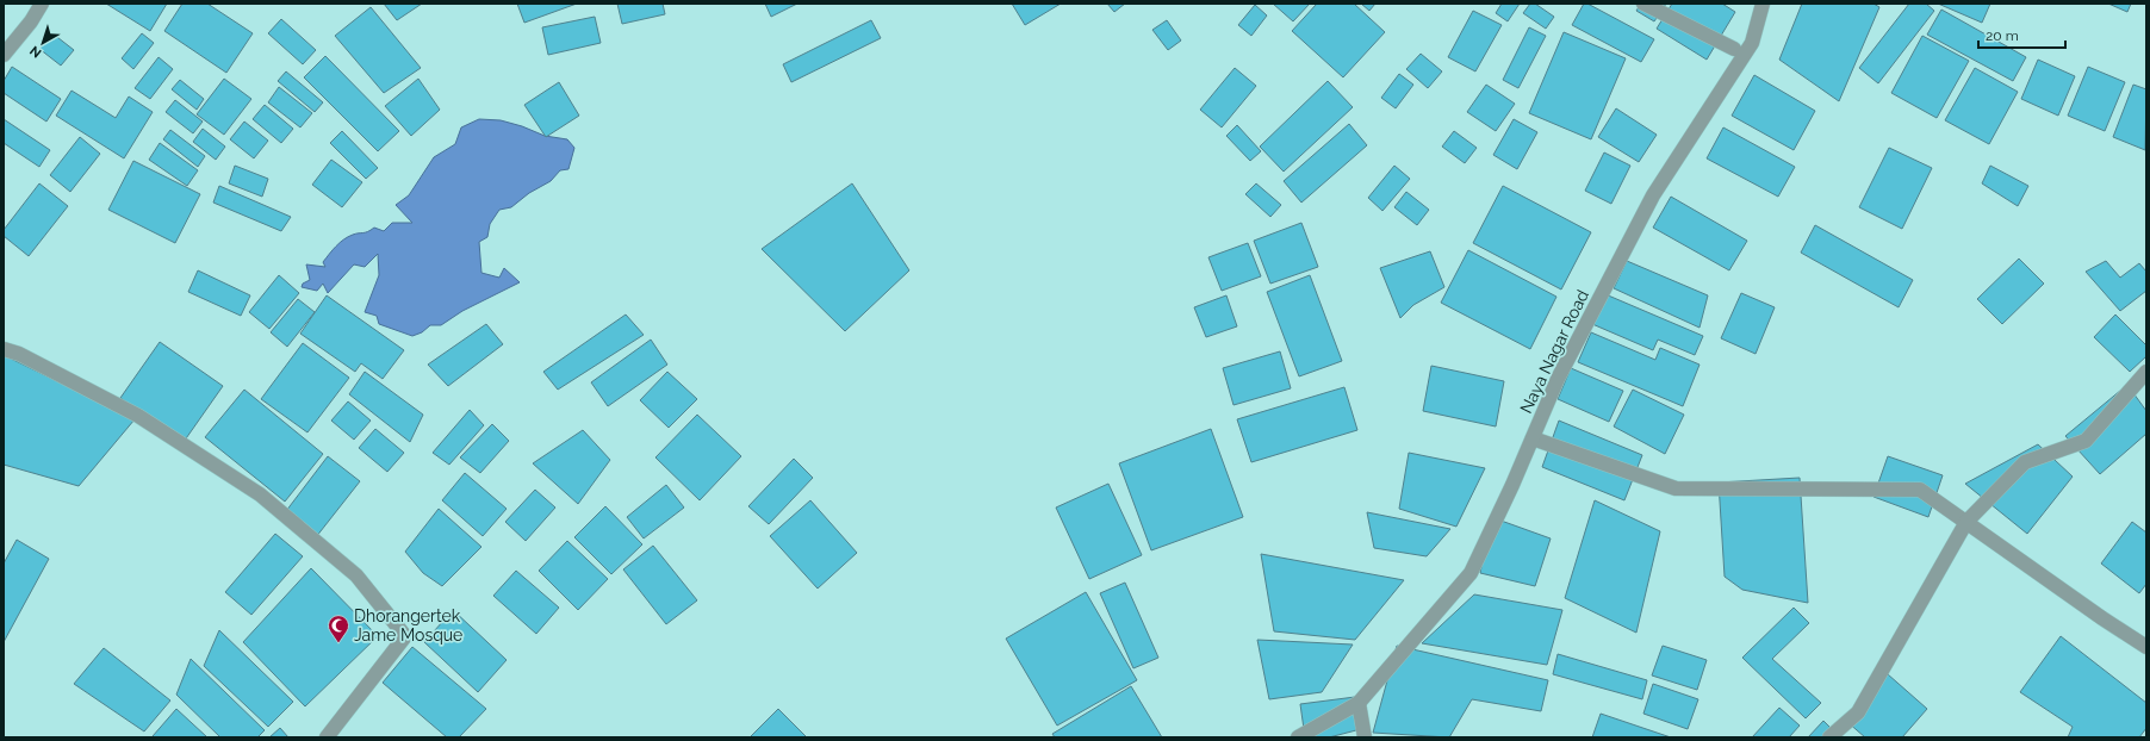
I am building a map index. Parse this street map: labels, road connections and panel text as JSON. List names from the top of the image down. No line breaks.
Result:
{"streets":{"street":["Naya Nagar Road"]},"places":{"mosque":["Dhorangertek Jame Mosque"]},"scale_bar":"20 m","north":"bottom left"}
